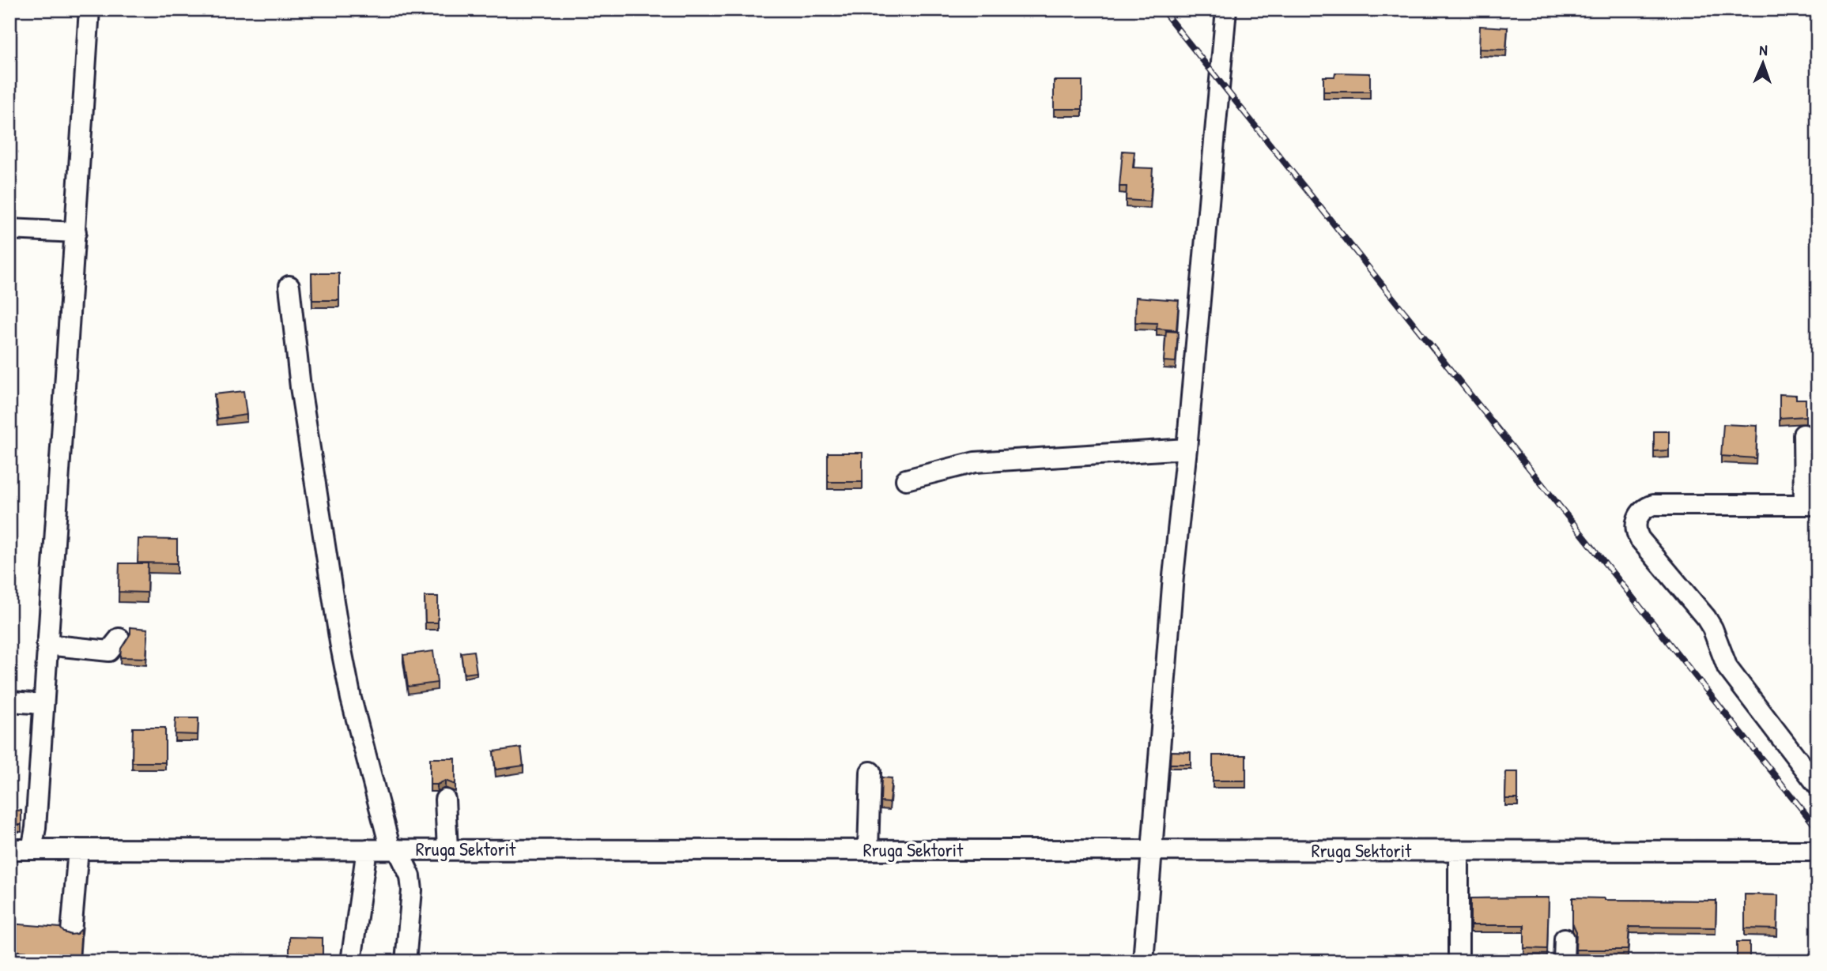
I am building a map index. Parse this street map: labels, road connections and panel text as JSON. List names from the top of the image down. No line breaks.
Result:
{"streets":{"street":["Rruga Sektorit"]},"north":"top"}
